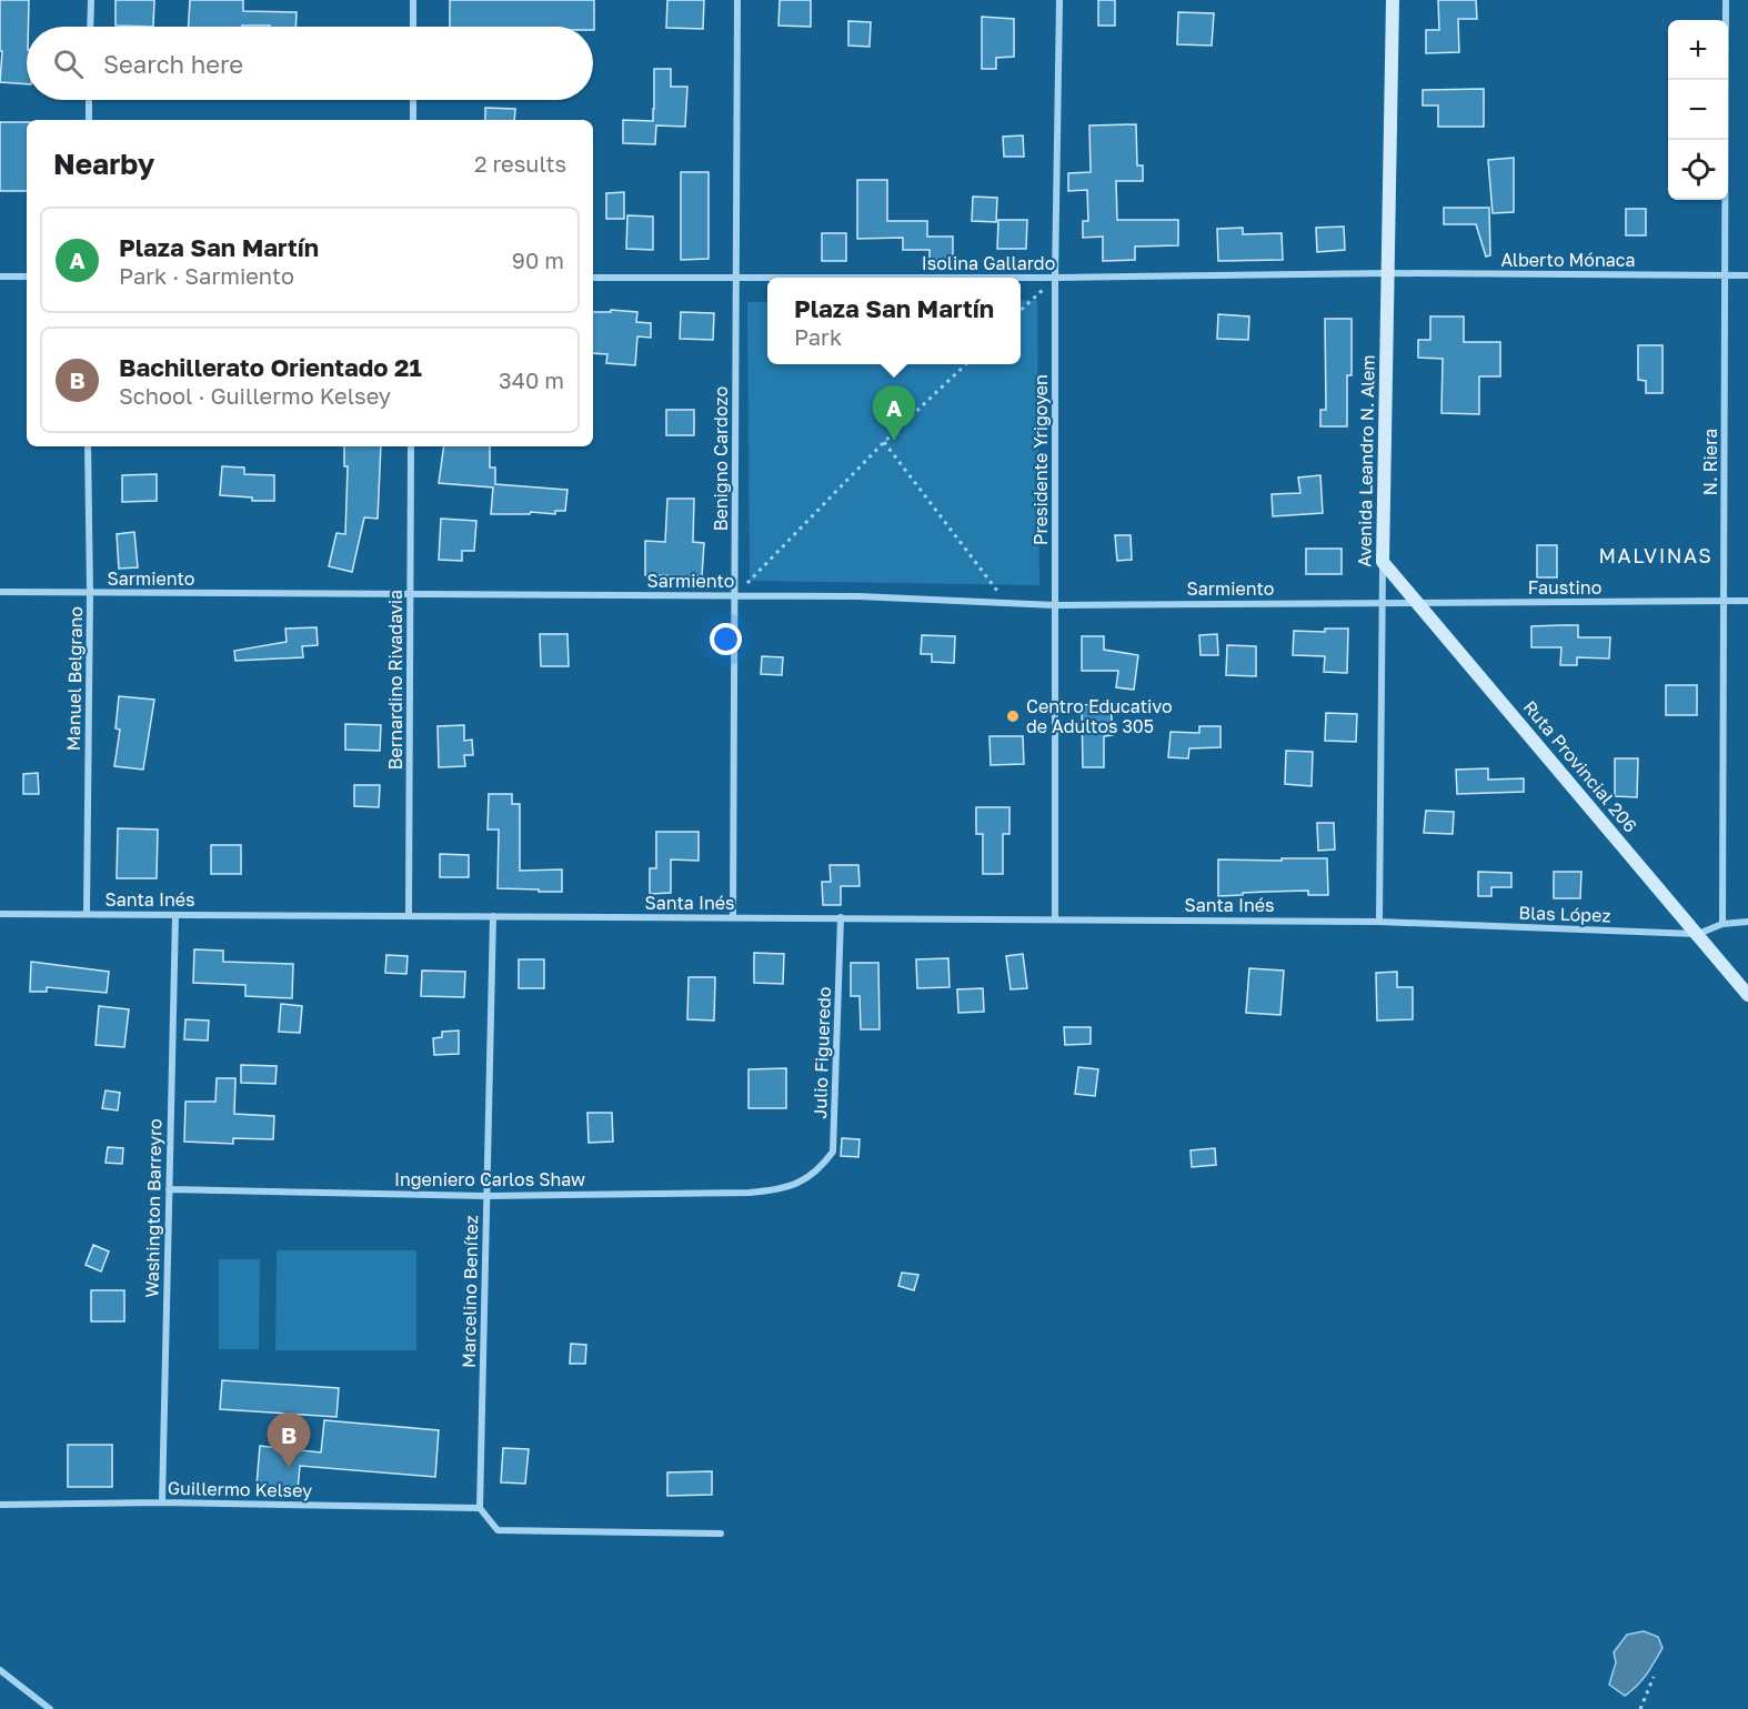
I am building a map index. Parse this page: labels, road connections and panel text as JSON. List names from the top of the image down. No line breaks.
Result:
{"streets":{"main road":["Avenida Leandro N. Alem","Ruta Provincial 206"],"street":["Alberto Mónaca","Isolina Gallardo","Benigno Cardozo","Presidente Yrigoyen","N. Riera","Sarmiento","Faustino","Manuel Belgrano","Bernardino Rivadavia","Santa Inés","Blas López","Julio Figueredo","Ingeniero Carlos Shaw","Washington Barreyro","Marcelino Benítez","Guillermo Kelsey"]},"crossings":[["Alberto Mónaca","Isolina Gallardo"],["Alberto Mónaca","Avenida Leandro N. Alem"],["Alberto Mónaca","N. Riera"],["Isolina Gallardo","Benigno Cardozo"],["Isolina Gallardo","Presidente Yrigoyen"],["Isolina Gallardo","Avenida Leandro N. Alem"],["Benigno Cardozo","Sarmiento"],["Benigno Cardozo","Santa Inés"],["Presidente Yrigoyen","Sarmiento"],["Presidente Yrigoyen","Santa Inés"],["Avenida Leandro N. Alem","Sarmiento"],["Avenida Leandro N. Alem","Faustino"],["Avenida Leandro N. Alem","Ruta Provincial 206"],["Avenida Leandro N. Alem","Santa Inés"],["Avenida Leandro N. Alem","Blas López"],["N. Riera","Faustino"],["N. Riera","Blas López"],["Sarmiento","Faustino"],["Sarmiento","Manuel Belgrano"],["Sarmiento","Bernardino Rivadavia"],["Faustino","Ruta Provincial 206"],["Manuel Belgrano","Santa Inés"],["Bernardino Rivadavia","Santa Inés"],["Ruta Provincial 206","Blas López"],["Santa Inés","Blas López"],["Santa Inés","Julio Figueredo"],["Santa Inés","Washington Barreyro"],["Santa Inés","Marcelino Benítez"],["Julio Figueredo","Ingeniero Carlos Shaw"],["Ingeniero Carlos Shaw","Washington Barreyro"],["Ingeniero Carlos Shaw","Marcelino Benítez"],["Washington Barreyro","Guillermo Kelsey"],["Marcelino Benítez","Guillermo Kelsey"]],"districts":["MALVINAS"],"places":["Centro Educativo de Adultos 305"],"page":{"map_buttons":["+","−"],"search":"Search here","heading":["Nearby","2 results"],"list":[{"mark":"A","name":"Plaza San Martín","note":"Park · Sarmiento","value":"90 m"},{"mark":"B","name":"Bachillerato Orientado 21","note":"School · Guillermo Kelsey","value":"340 m"}],"popup":["Plaza San Martín","Park"],"pins":["A","B"]}}
